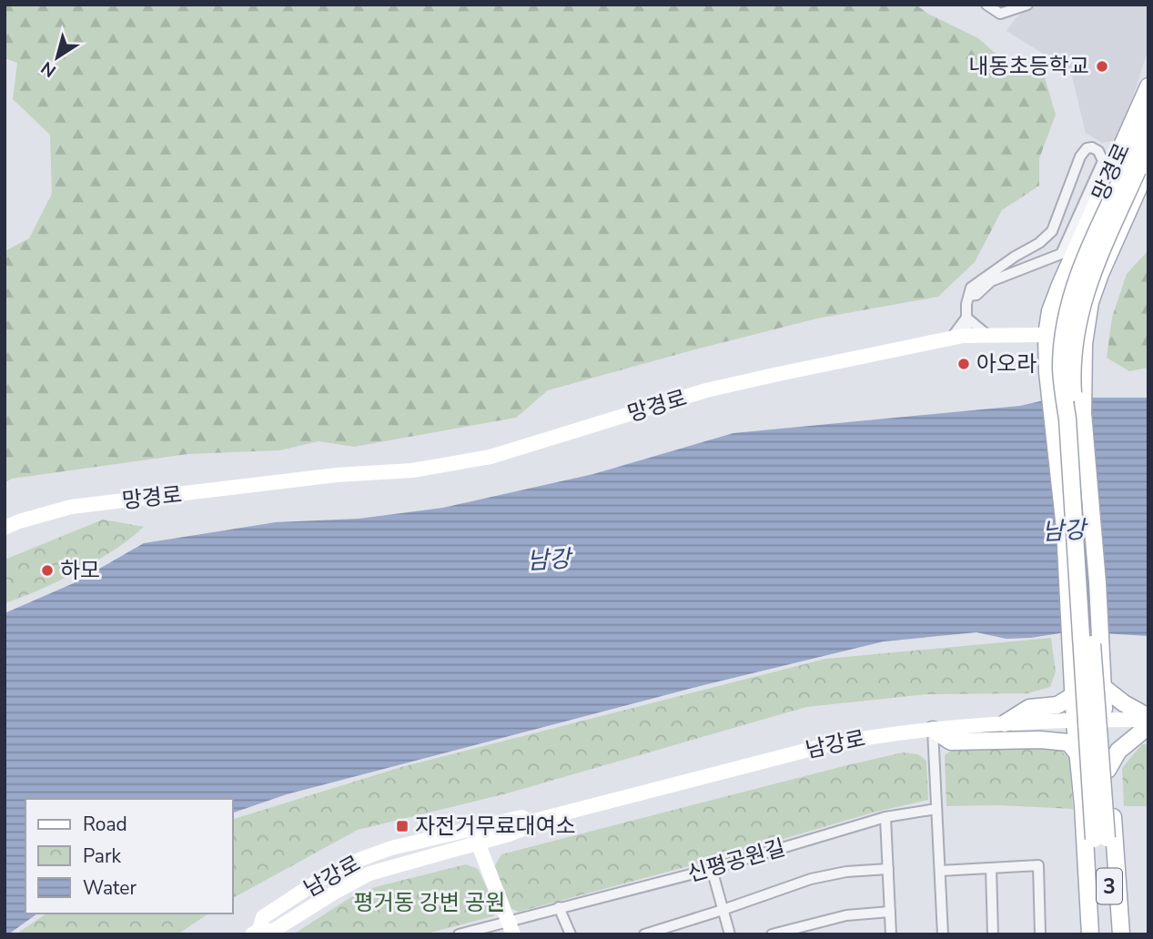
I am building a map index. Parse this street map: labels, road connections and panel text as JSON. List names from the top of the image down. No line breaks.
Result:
{"streets":{"main road":["망경로","3"],"street":["남강로","신평공원길"]},"water":["남강"],"parks":["평거동 강변 공원"],"places":{"other":["내동초등학교","아오라","하모"],"transit":["자전거무료대여소"]},"legend":["Road","Park","Water"],"north":"bottom left"}
